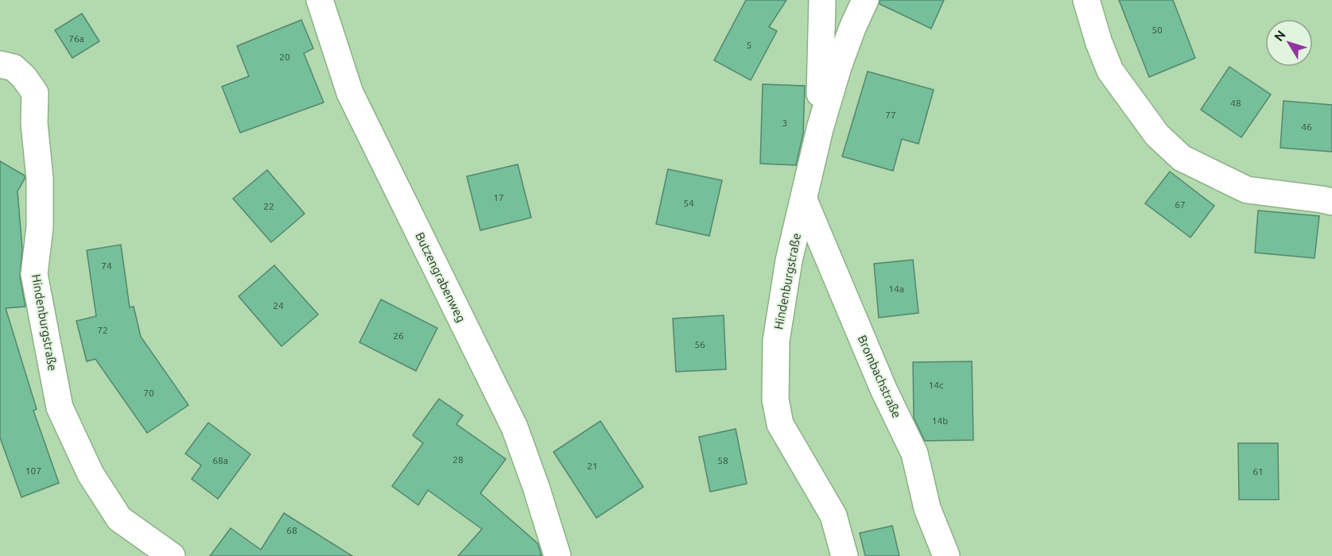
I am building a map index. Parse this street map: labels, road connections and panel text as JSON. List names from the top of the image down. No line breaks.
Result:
{"streets":{"street":["Butzengrabenweg","Hindenburgstraße","Brombachstraße"]},"crossings":[["Hindenburgstraße","Brombachstraße"]],"house_numbers":["50","76a","5","20","48","77","3","46","17","54","67","22","74","14a","24","72","26","56","14c","70","14b","28","68a","58","21","107","61","68"],"north":"top left"}
